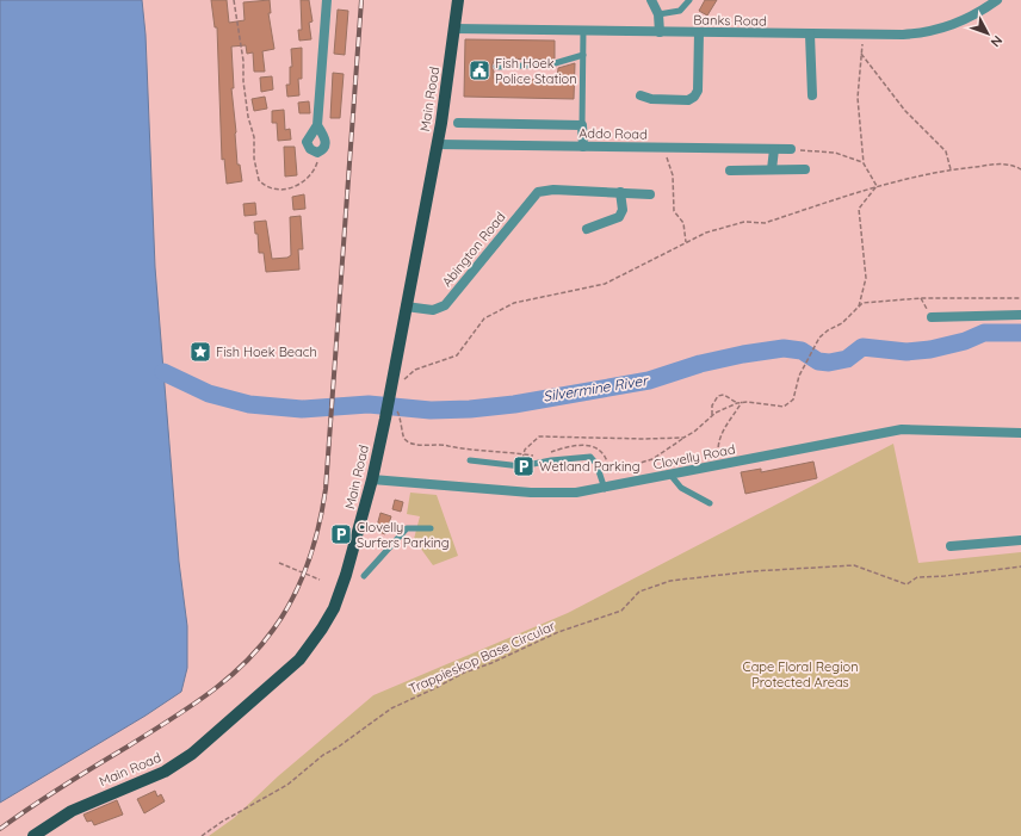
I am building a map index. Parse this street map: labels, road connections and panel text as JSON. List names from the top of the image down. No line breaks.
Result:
{"streets":{"main road":["Main Road"],"street":["Banks Road","Addo Road","Abington Road","Clovelly Road"],"path":["Trappieskop Base Circular"]},"crossings":[["Banks Road","Main Road"],["Main Road","Addo Road"],["Main Road","Abington Road"],["Main Road","Clovelly Road"]],"water":["Silvermine River"],"parks":["Cape Floral Region Protected Areas"],"places":{"public building":["Fish Hoek Police Station"],"place":["Fish Hoek Beach"],"parking":["Wetland Parking","Clovelly Surfers Parking"]},"north":"bottom right"}
